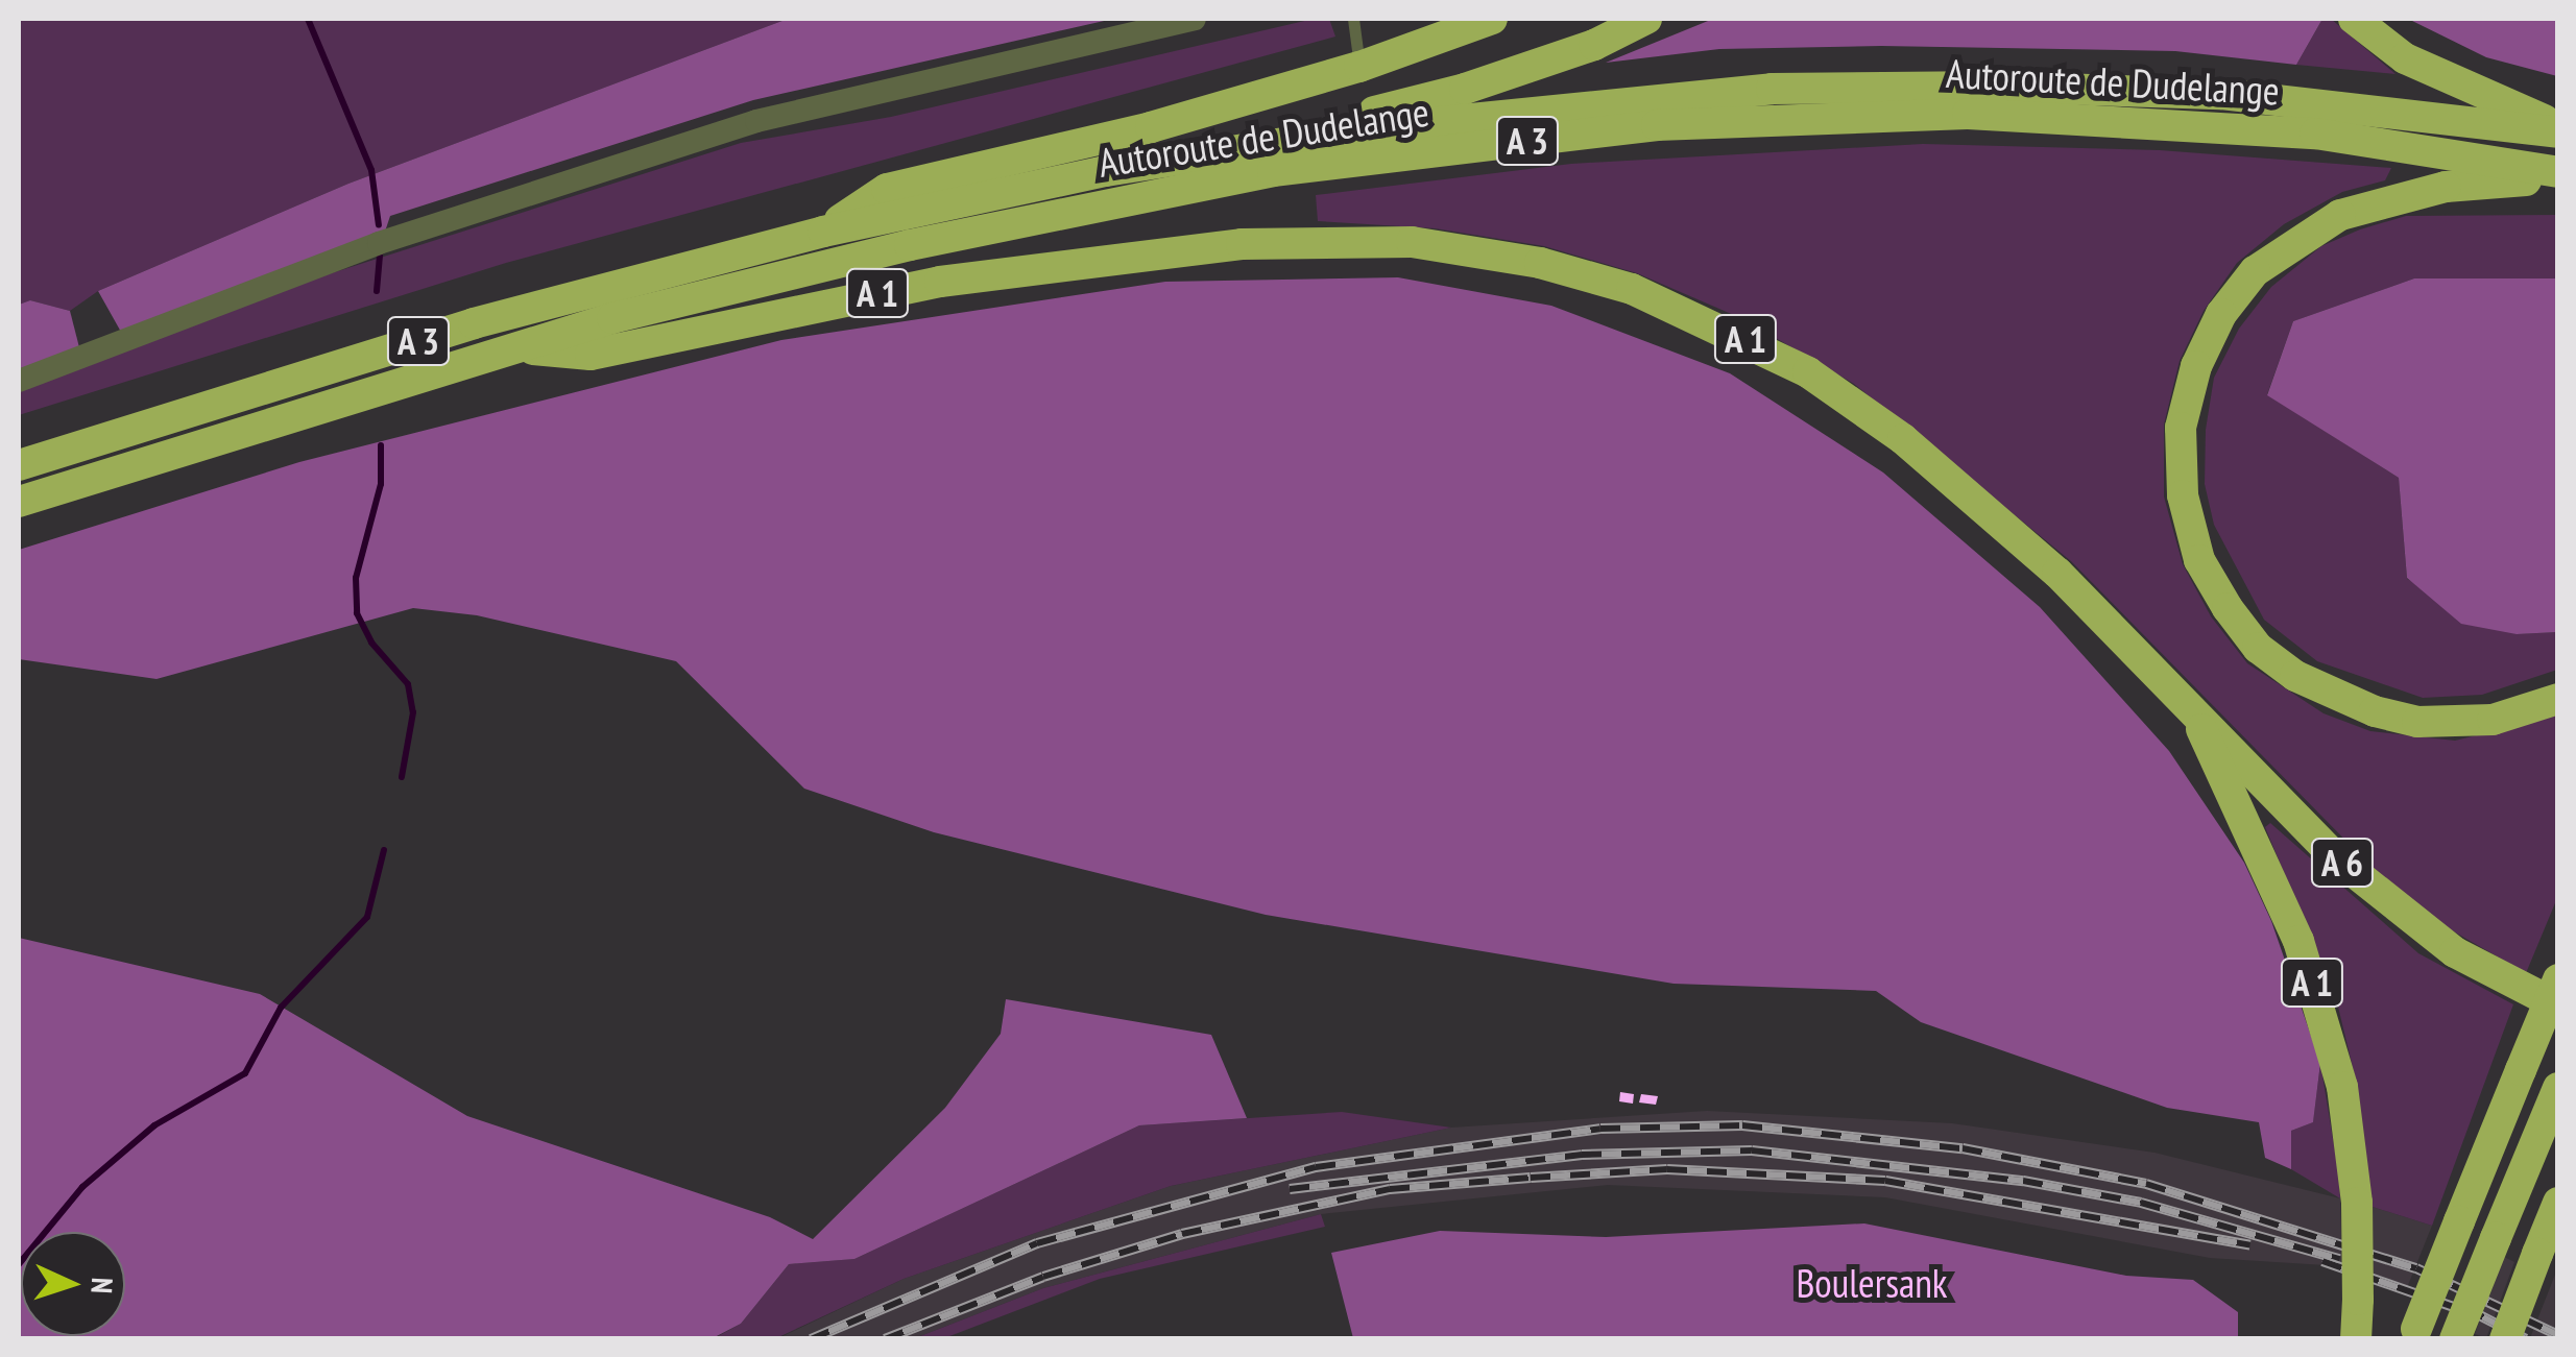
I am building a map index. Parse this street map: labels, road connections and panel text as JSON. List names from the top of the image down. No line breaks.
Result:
{"streets":{"highway":["Autoroute de Dudelange","A 3","A 1","A 6"]},"crossings":[["Autoroute de Dudelange","A 3"],["Autoroute de Dudelange","A 1"],["A 1","A 6"]],"parks":["Boulersank"],"north":"right"}
